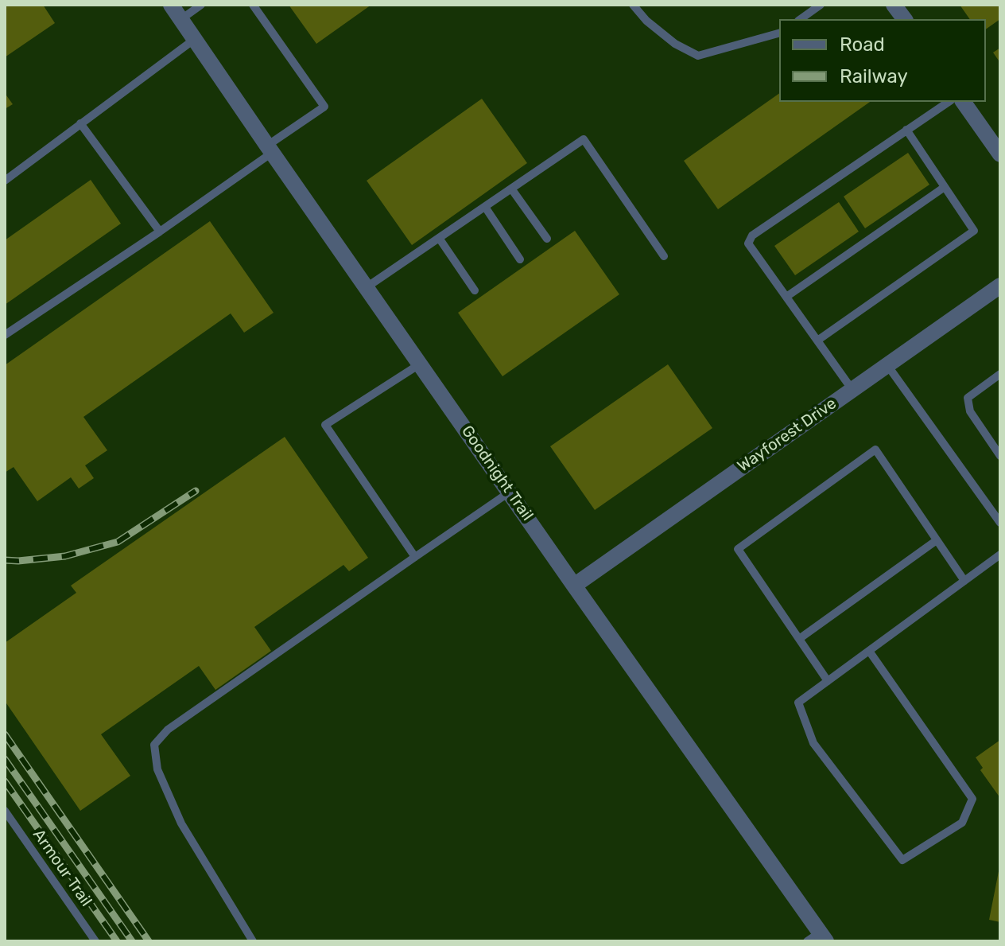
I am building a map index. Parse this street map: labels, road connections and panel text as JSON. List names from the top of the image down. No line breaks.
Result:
{"streets":{"street":["Wayforest Drive","Goodnight Trail"],"lane":["Armour Trail"]},"crossings":[["Wayforest Drive","Goodnight Trail"]],"legend":["Road","Railway"]}
